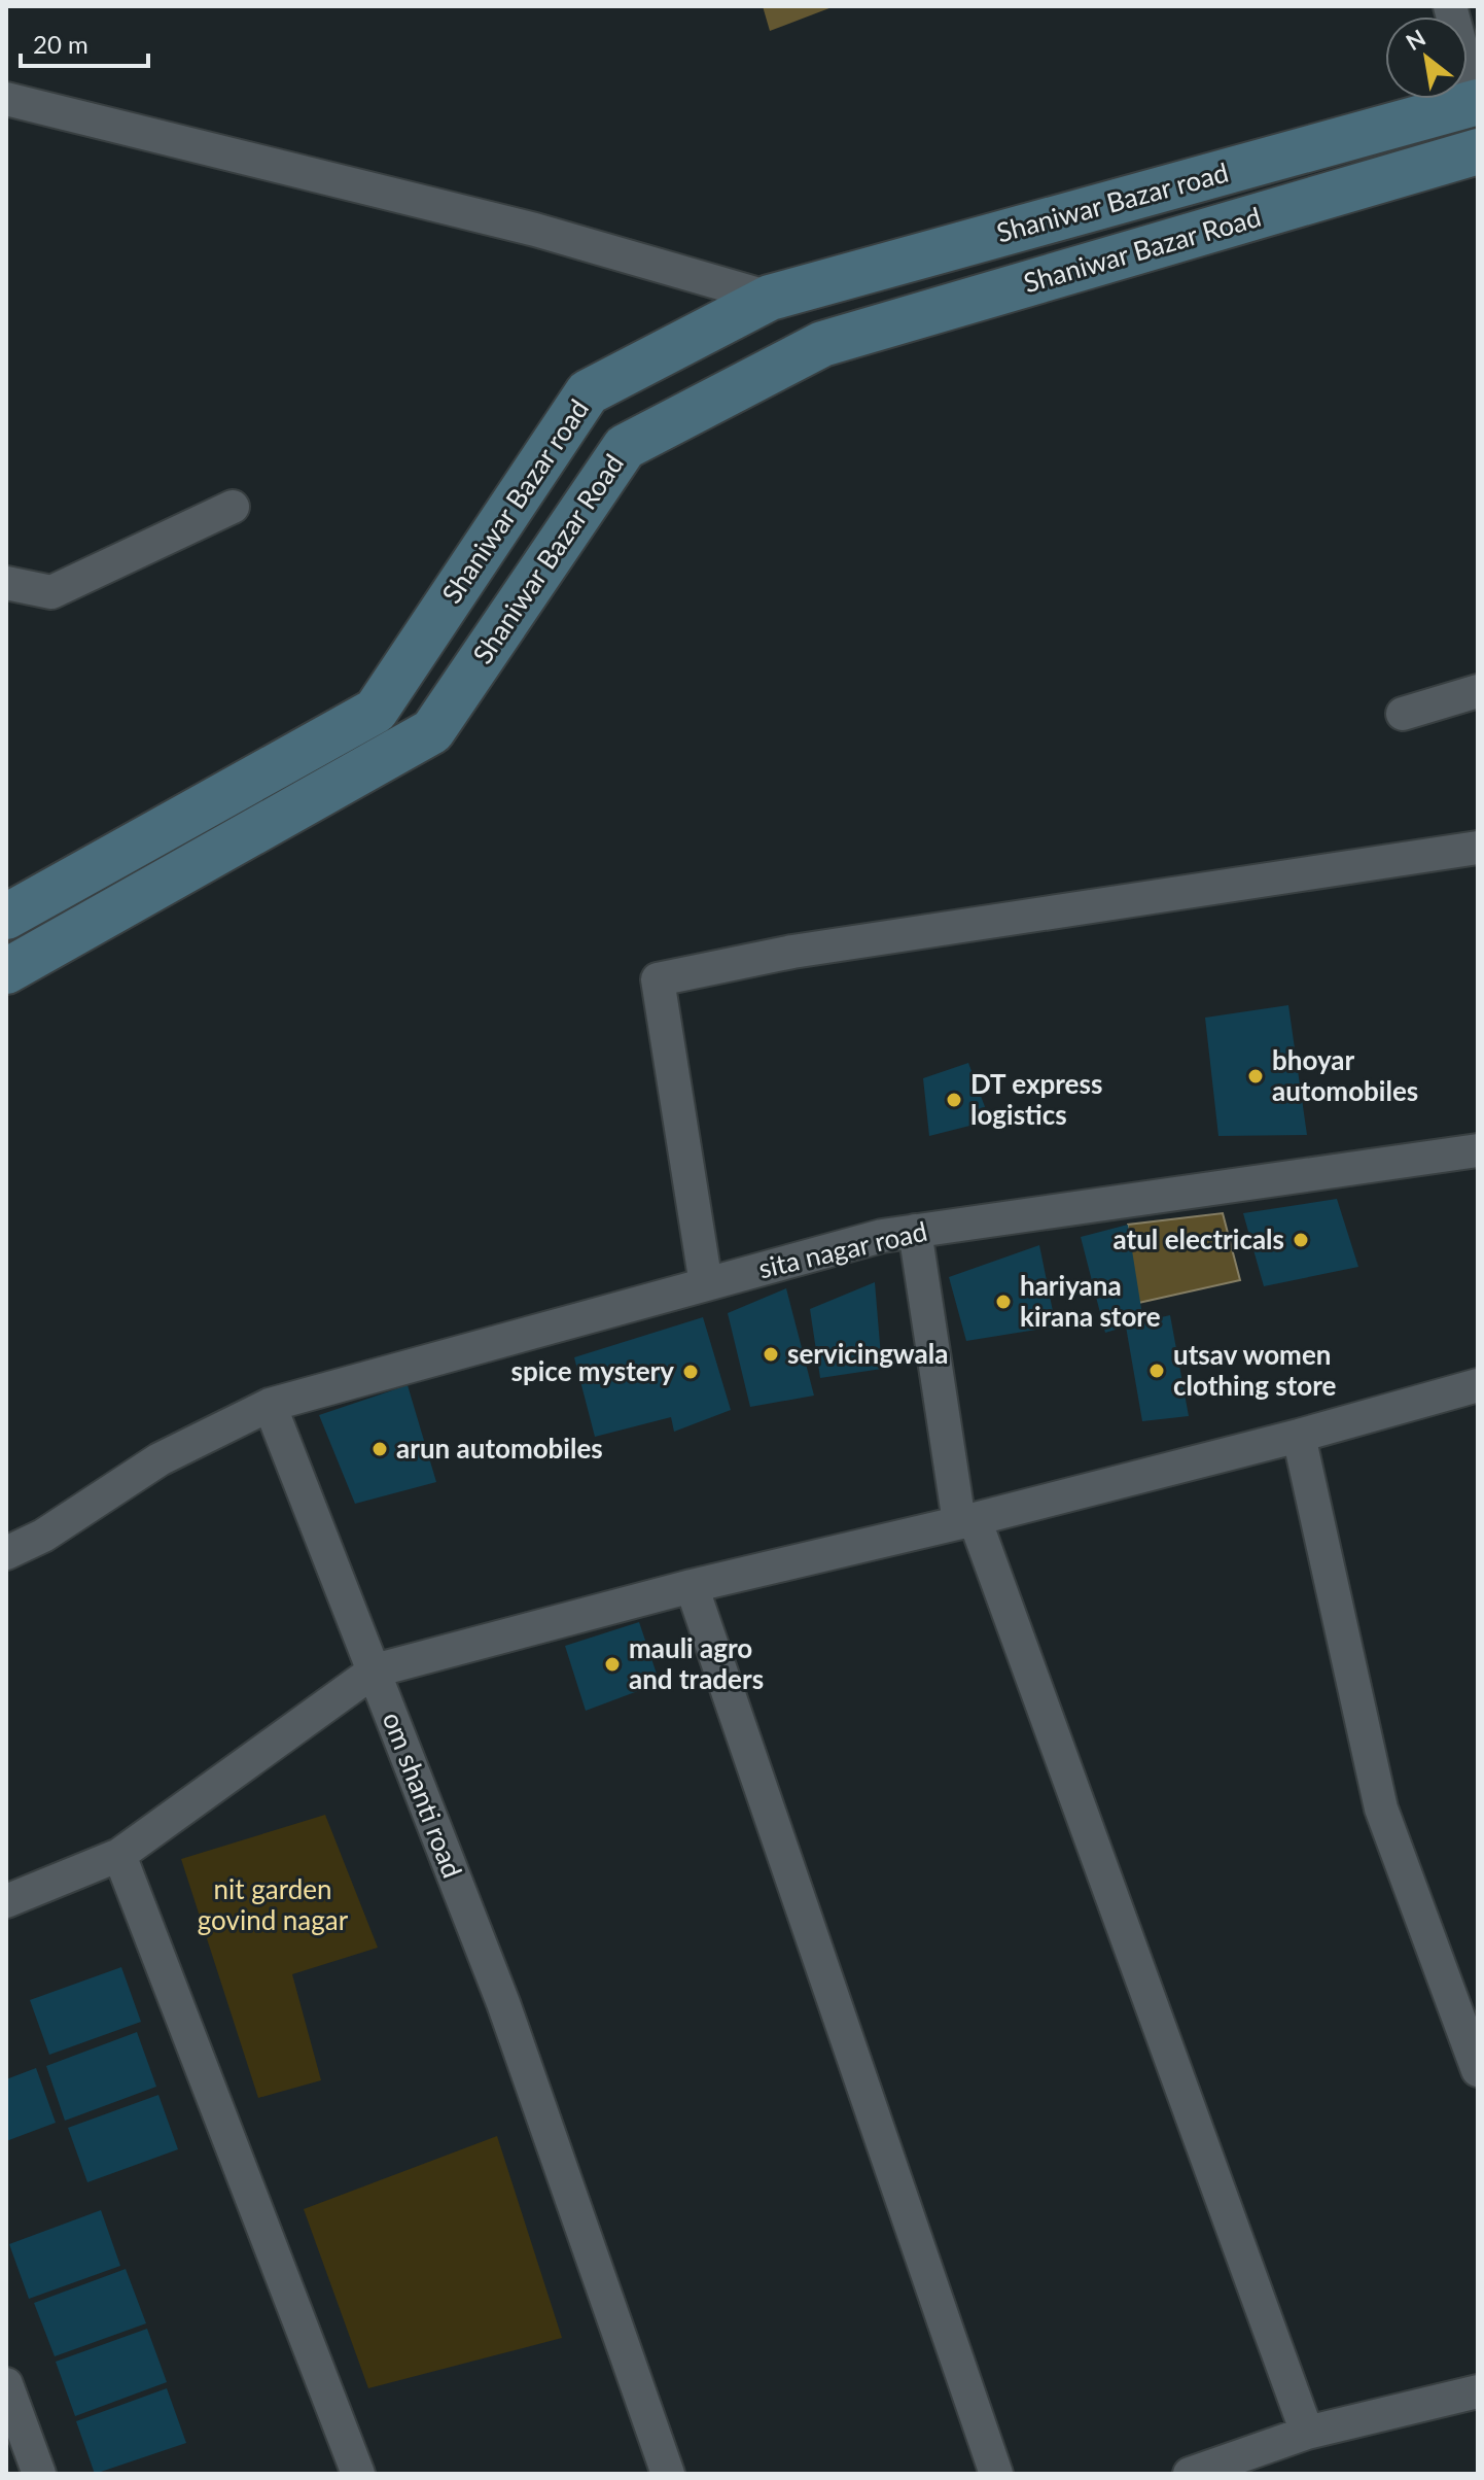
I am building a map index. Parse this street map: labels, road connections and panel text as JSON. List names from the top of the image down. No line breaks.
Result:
{"streets":{"main road":["Shaniwar Bazar road","Shaniwar Bazar Road"],"street":["sita nagar road","om shanti road"]},"crossings":[["sita nagar road","om shanti road"]],"parks":["nit garden govind nagar"],"places":["bhoyar automobiles","DT express logistics","atul electricals","hariyana kirana store","servicingwala","utsav women clothing store","spice mystery","arun automobiles","mauli agro and traders"],"scale_bar":"20 m","north":"top left"}
